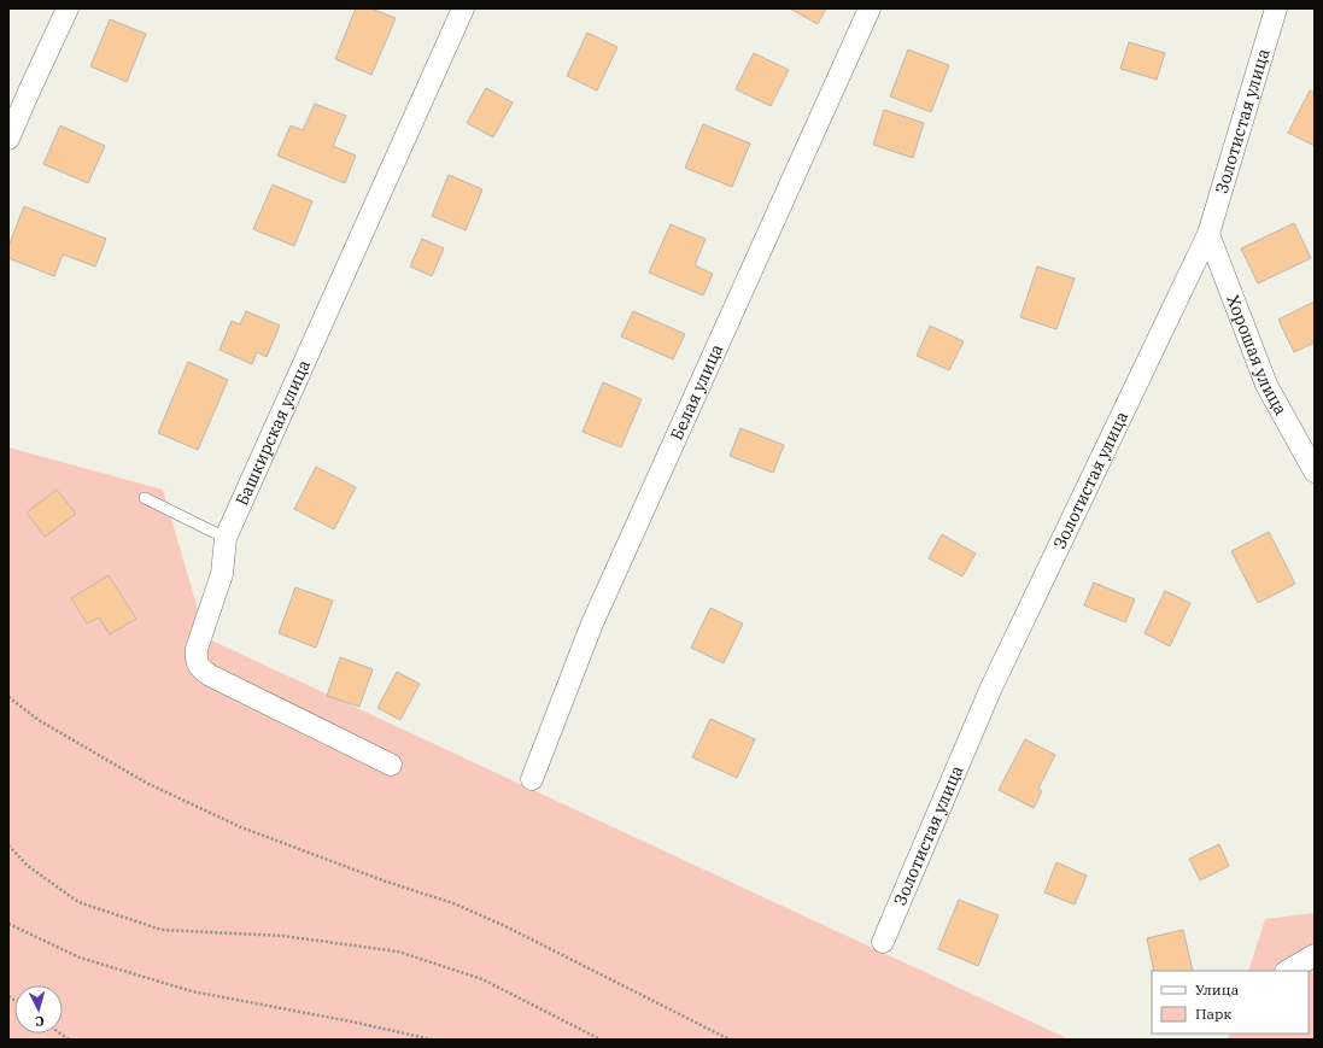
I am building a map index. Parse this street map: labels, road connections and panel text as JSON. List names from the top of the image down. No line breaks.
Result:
{"streets":{"street":["Золотистая улица","Хорошая улица","Белая улица","Башкирская улица"]},"crossings":[["Золотистая улица","Хорошая улица"]],"legend":["Улица","Парк"],"north":"bottom"}
